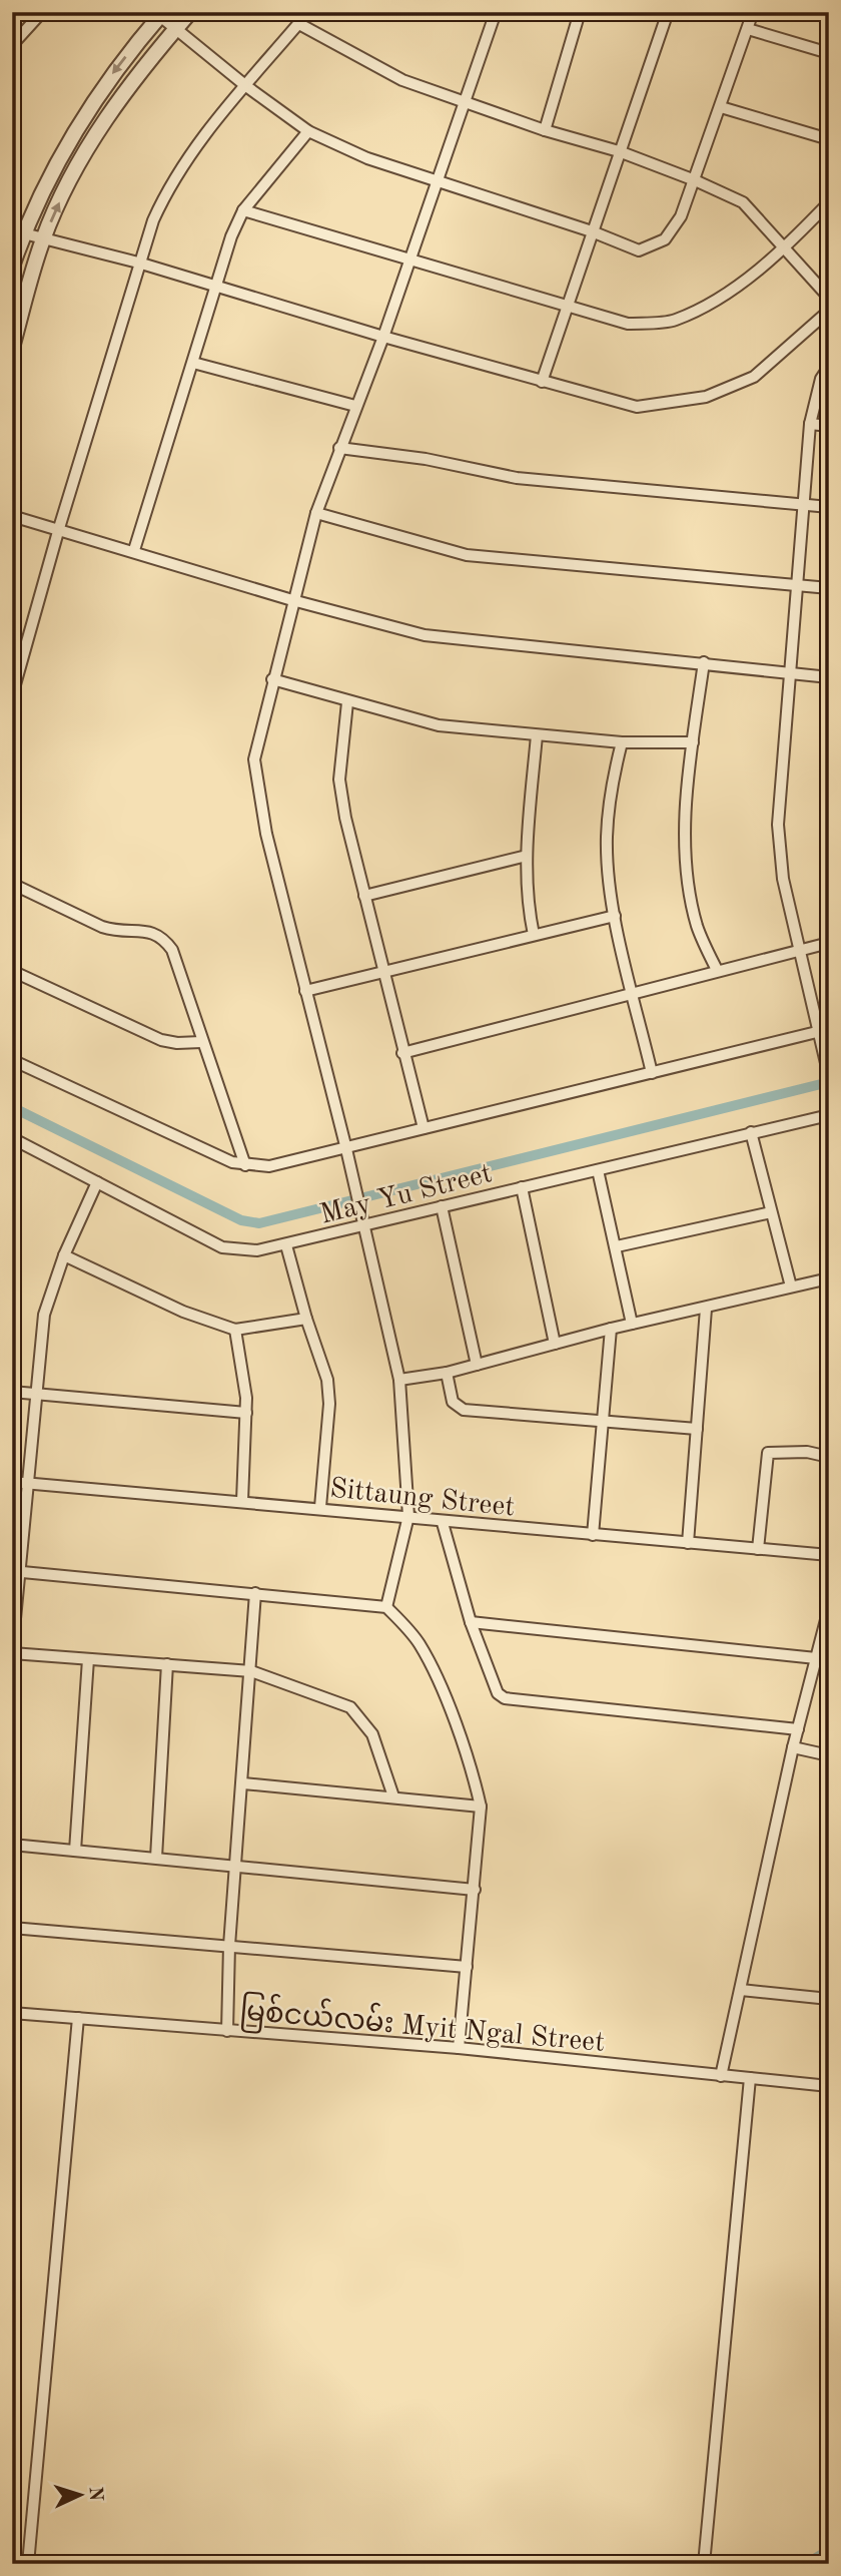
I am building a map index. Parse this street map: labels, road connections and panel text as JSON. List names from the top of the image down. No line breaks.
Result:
{"streets":{"street":["May Yu Street","Sittaung Street","မြစ်ငယ်လမ်း Myit Ngal Street"]},"north":"right"}
